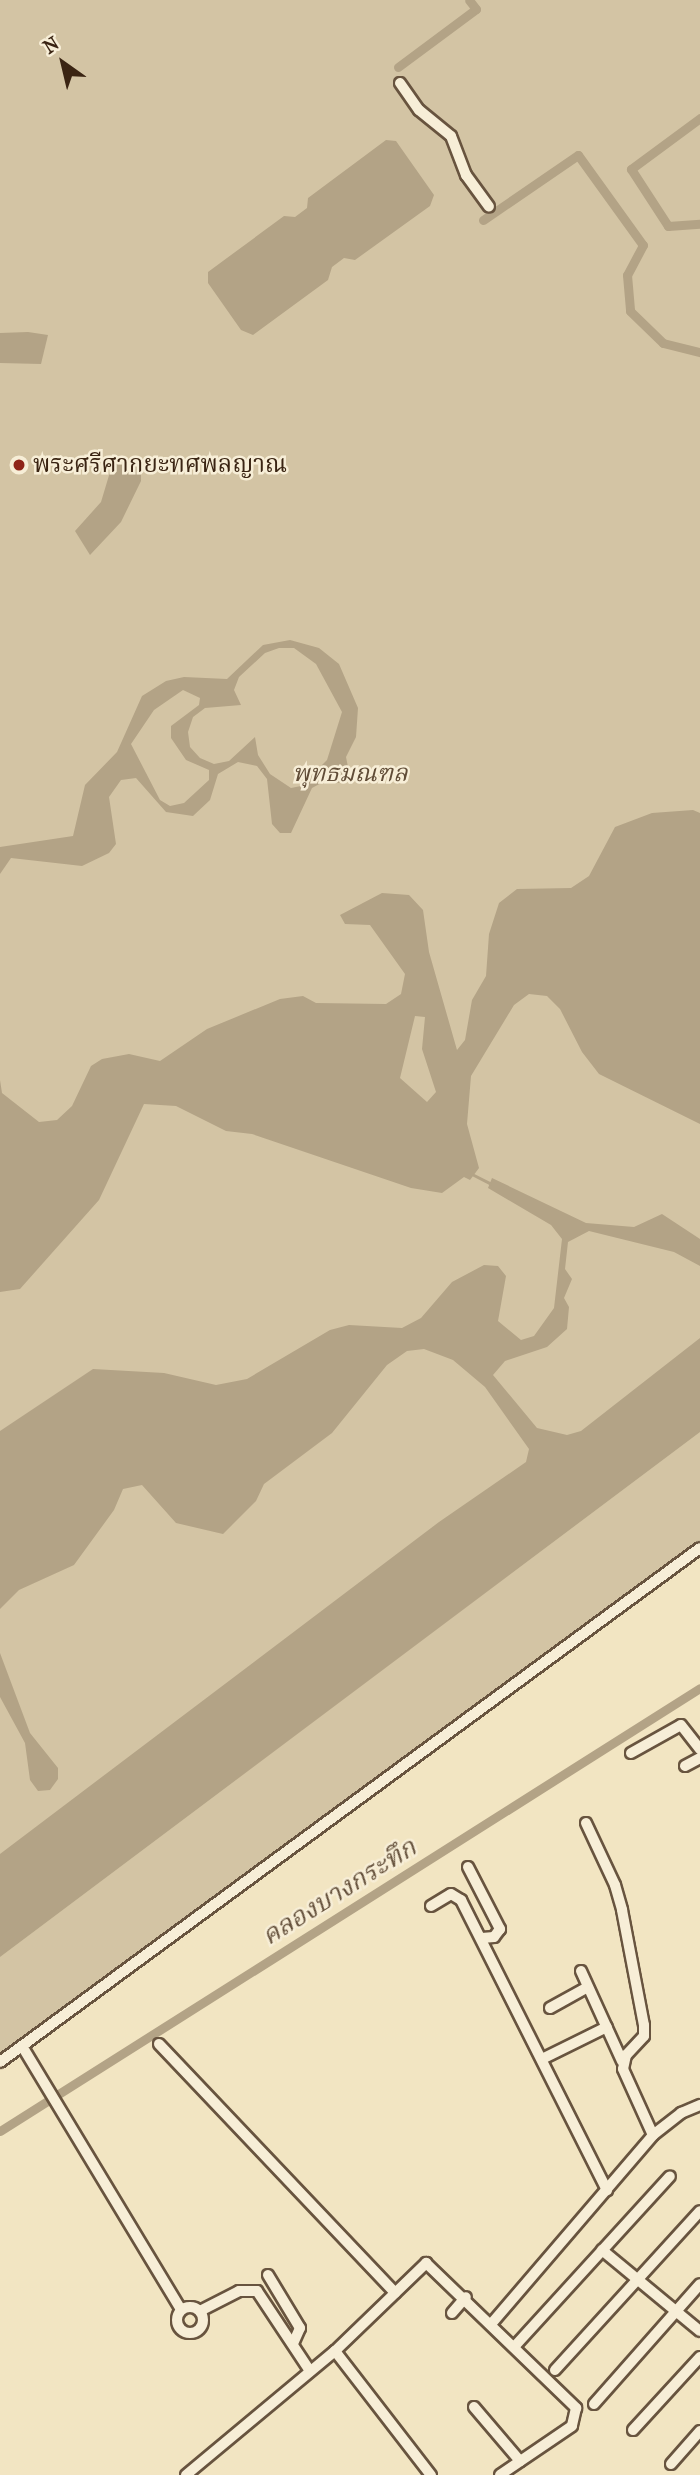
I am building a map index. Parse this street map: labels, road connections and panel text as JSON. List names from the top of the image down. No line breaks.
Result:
{"water":["คลองบางกระทึก"],"parks":["พุทธมณฑล"],"places":["พระศรีศากยะทศพลญาณ"],"north":"top left"}
